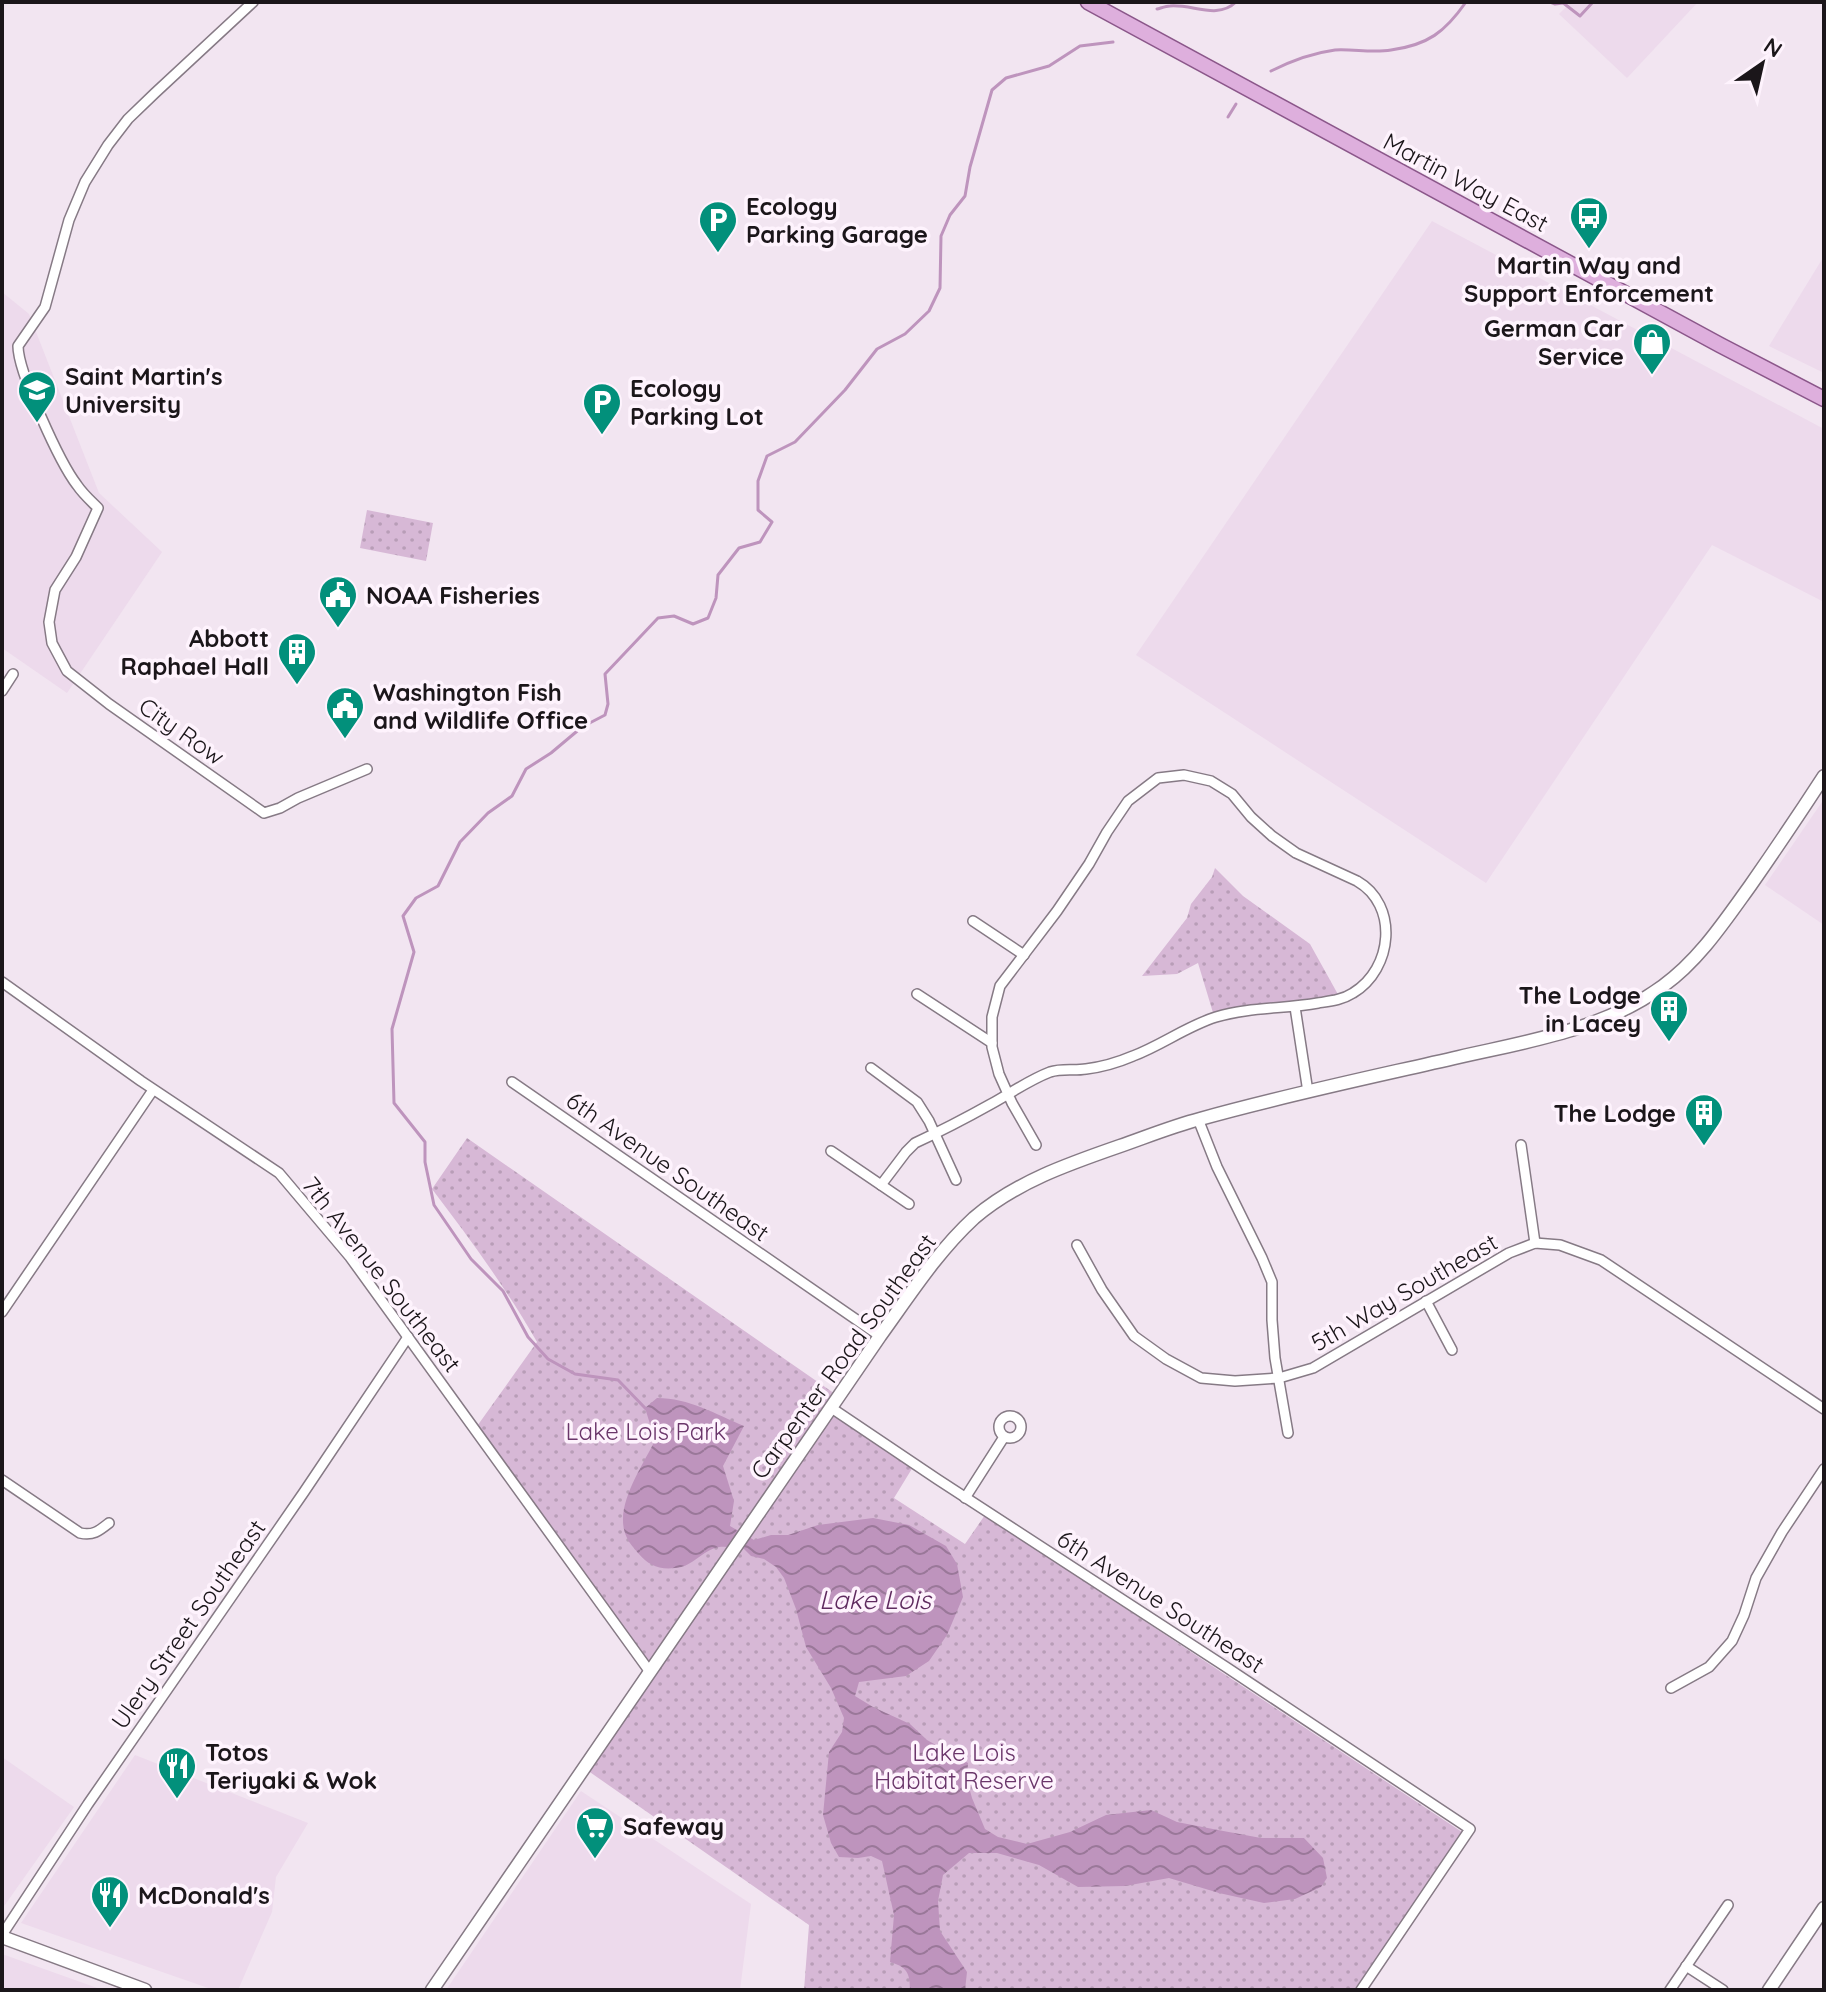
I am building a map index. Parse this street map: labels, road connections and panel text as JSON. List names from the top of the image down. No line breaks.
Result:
{"streets":{"main road":["Martin Way East","Carpenter Road Southeast"],"street":["City Row","6th Avenue Southeast","7th Avenue Southeast","5th Way Southeast","Ulery Street Southeast"]},"crossings":[["6th Avenue Southeast","Carpenter Road Southeast"],["7th Avenue Southeast","Carpenter Road Southeast"],["7th Avenue Southeast","Ulery Street Southeast"],["5th Way Southeast","Carpenter Road Southeast"]],"water":["Lake Lois"],"parks":["Lake Lois Park","Lake Lois Habitat Reserve"],"places":{"bus stop":["Martin Way and Support Enforcement"],"parking":["Ecology Parking Garage","Ecology Parking Lot"],"shop":["German Car Service"],"school or university":["Saint Martin's University"],"public building":["NOAA Fisheries","Washington Fish and Wildlife Office"],"building":["Abbott Raphael Hall","The Lodge in Lacey","The Lodge"],"restaurant":["Totos Teriyaki & Wok","McDonald's"],"supermarket":["Safeway"]},"north":"top right"}
